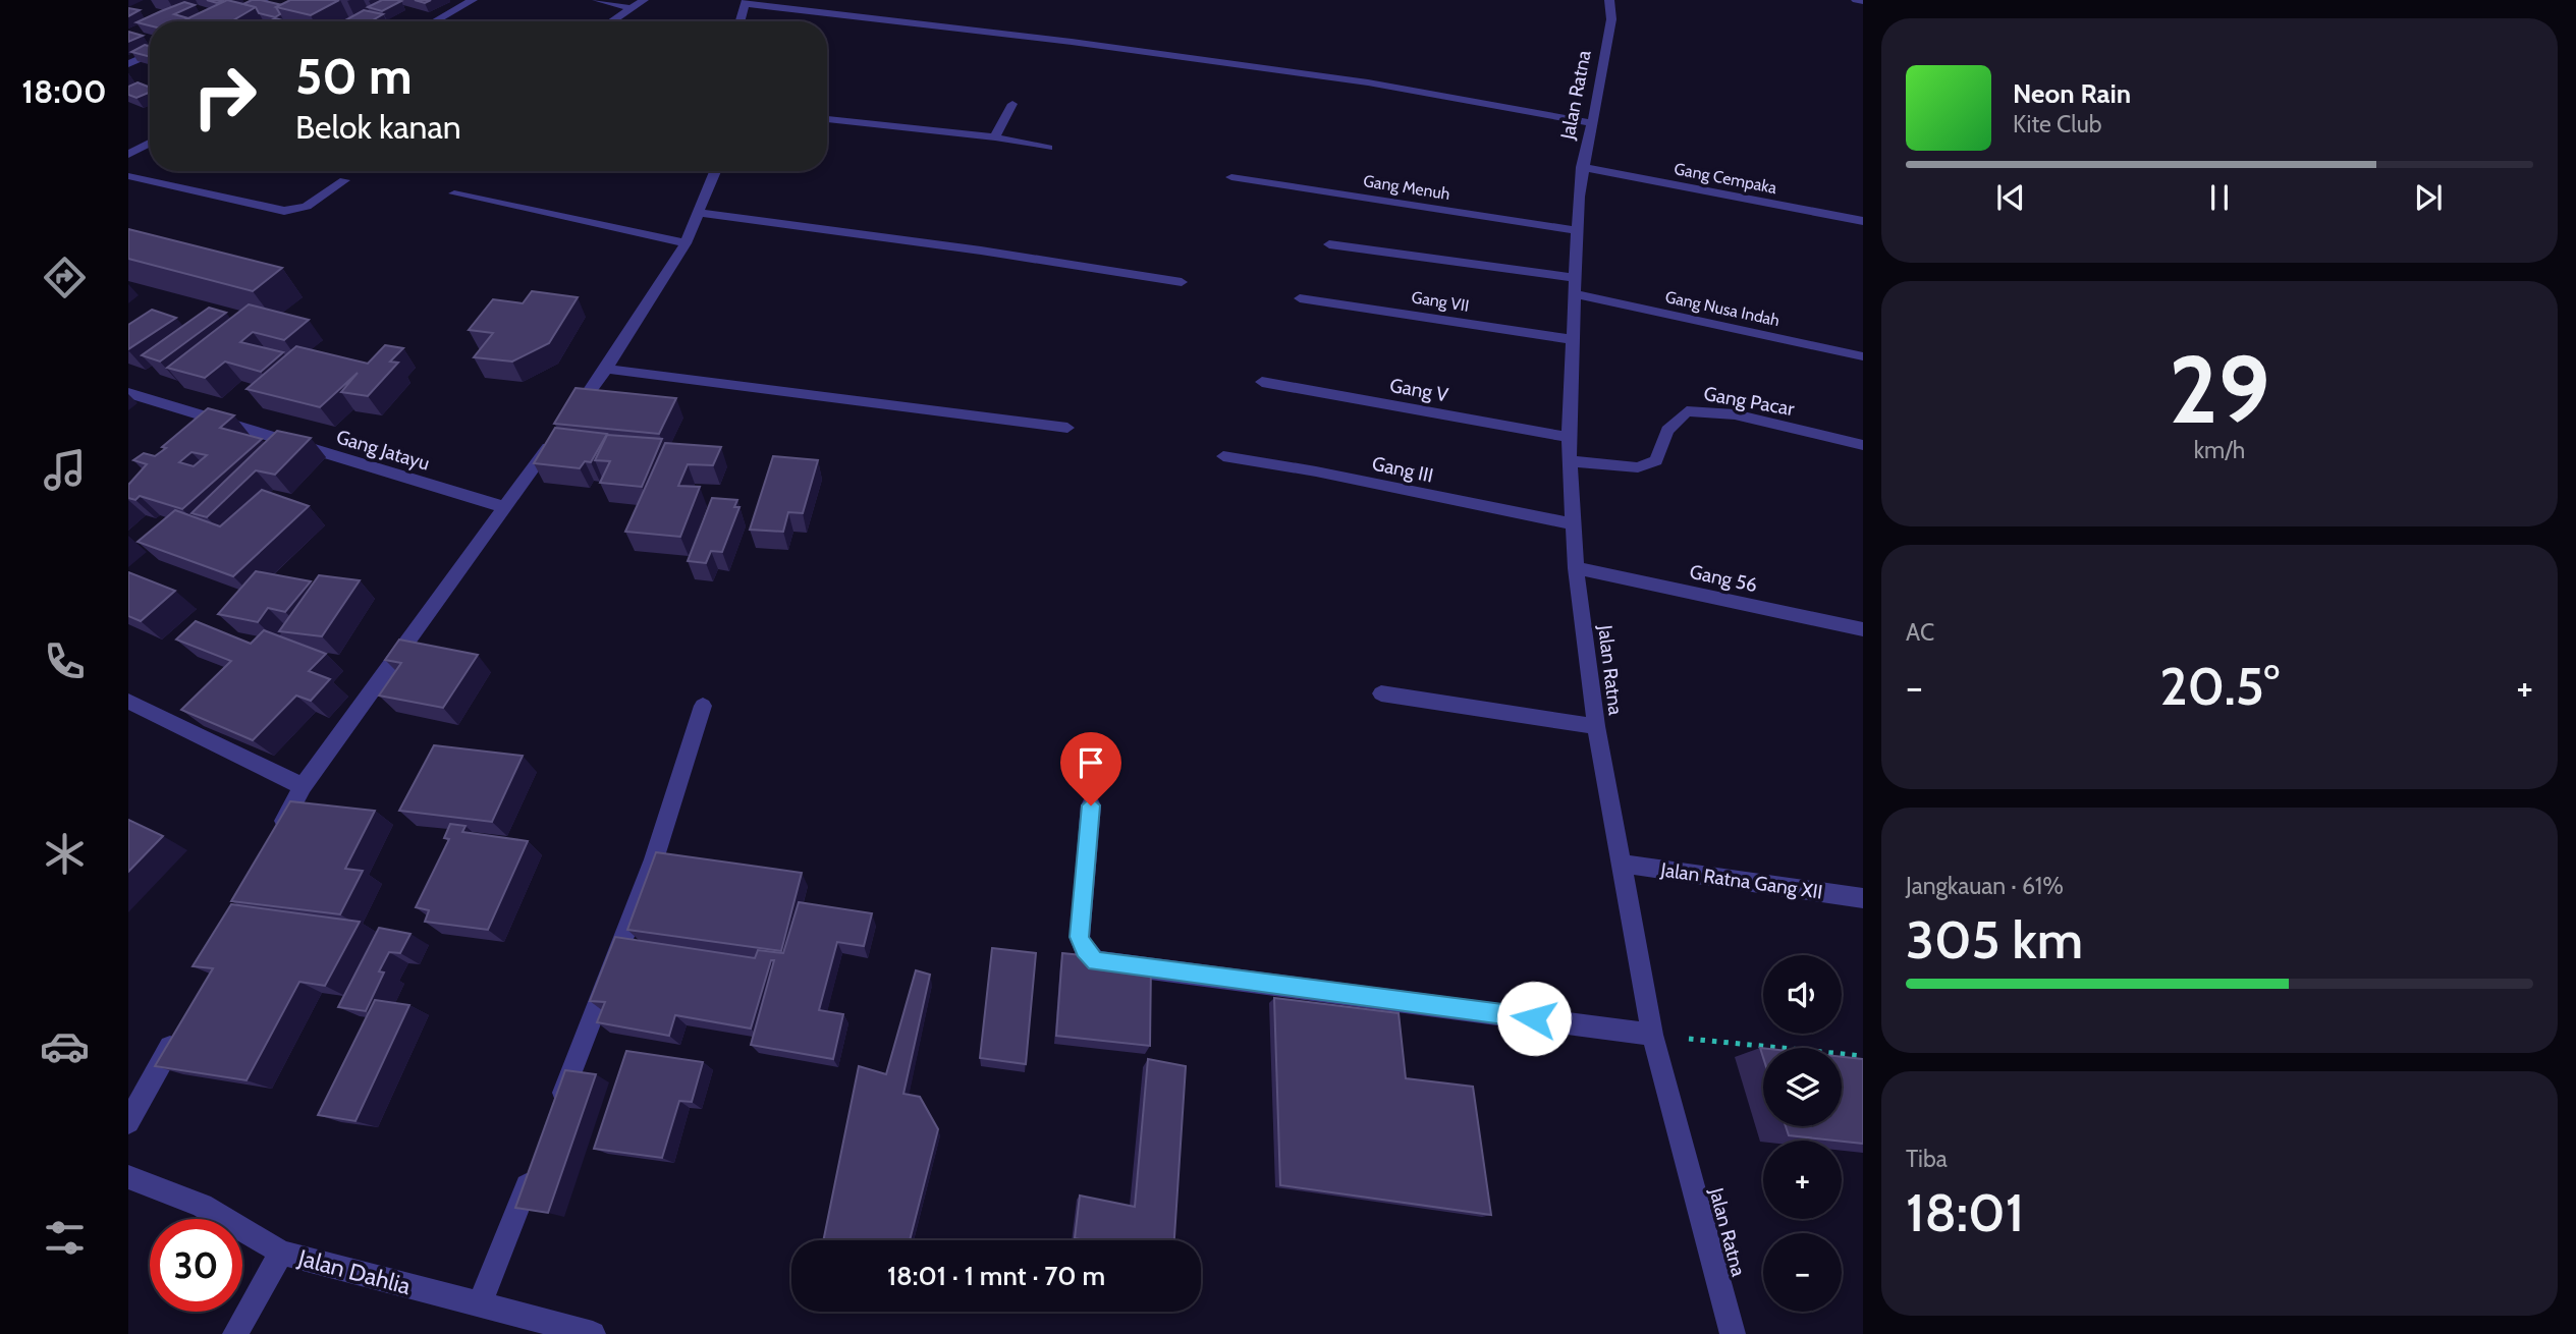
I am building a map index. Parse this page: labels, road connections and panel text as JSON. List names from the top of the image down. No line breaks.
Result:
{"streets":{"street":["Jalan Ratna","Gang Cempaka","Gang Menuh","Gang VII","Gang Nusa Indah","Gang V","Gang Pacar","Gang Jatayu","Gang III","Gang 56","Jalan Ratna Gang XII","Jalan Dahlia"]},"crossings":[["Jalan Ratna","Gang Cempaka"],["Jalan Ratna","Gang Menuh"],["Jalan Ratna","Gang VII"],["Jalan Ratna","Gang Nusa Indah"],["Jalan Ratna","Gang V"],["Jalan Ratna","Gang Pacar"],["Jalan Ratna","Gang III"],["Jalan Ratna","Gang 56"],["Jalan Ratna","Jalan Ratna Gang XII"]],"page":{"tabs":"18:00","turn":["50 m","Belok kanan"],"song":["Neon Rain","Kite Club"],"tile":[["29","km/h"],"AC",["Jangkauan · 61%","305 km"],["Tiba","18:01"]],"heat":["−","20.5°","+"],"map_buttons":["+","−"],"limit":"30","trip":"18:01 · 1 mnt · 70 m"}}
